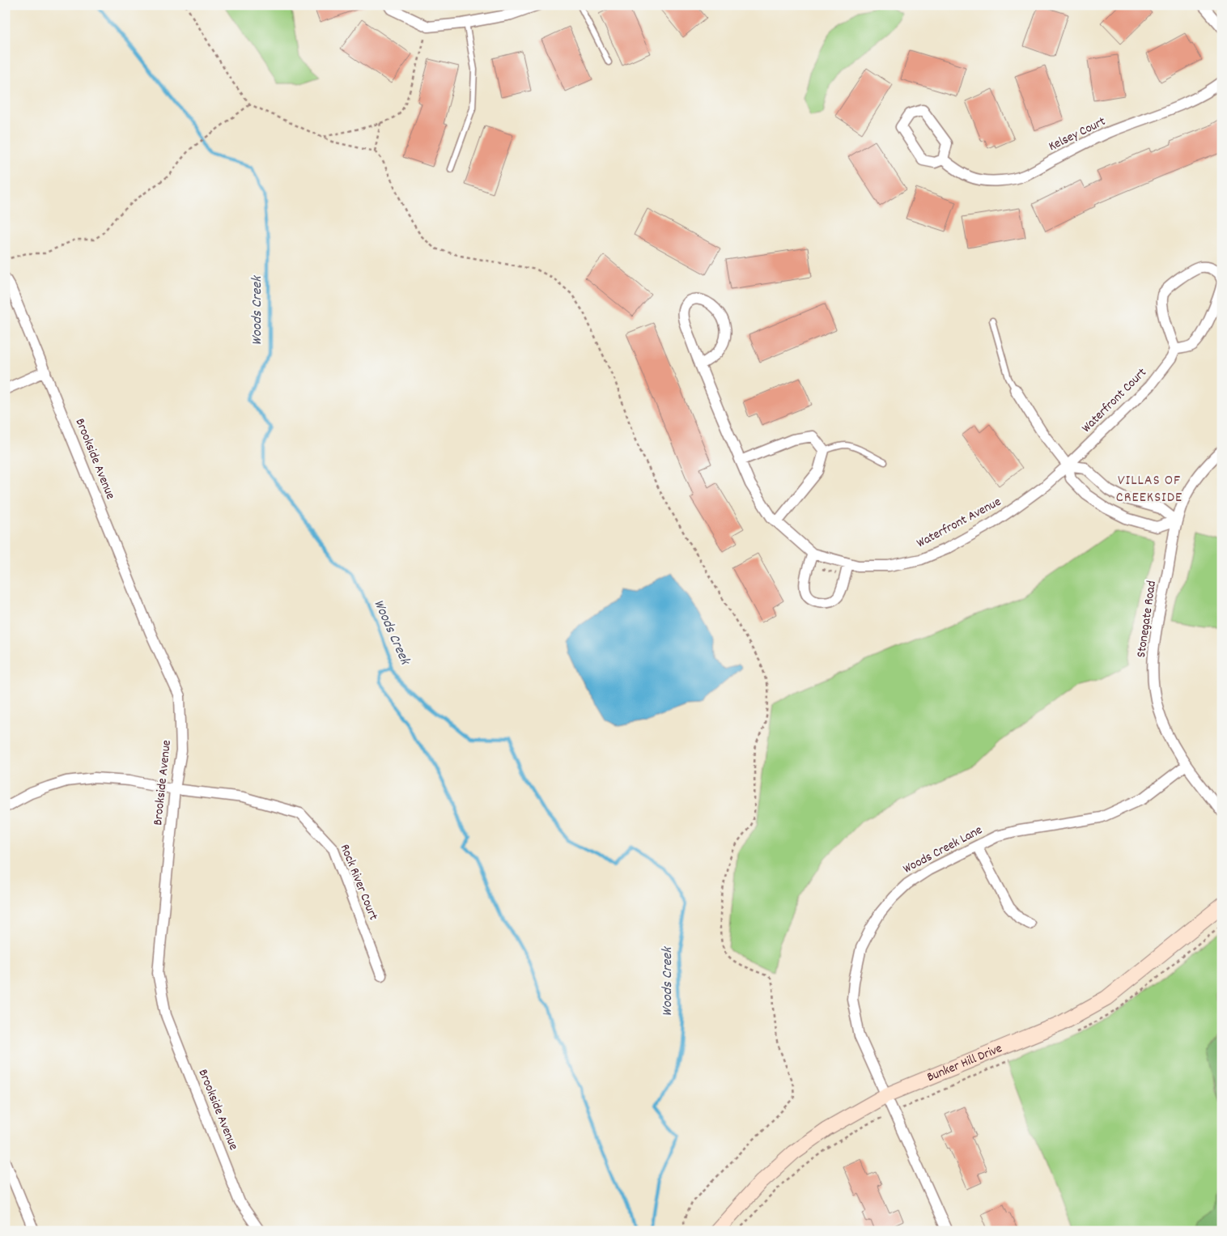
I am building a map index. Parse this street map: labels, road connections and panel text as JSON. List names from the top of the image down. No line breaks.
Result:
{"streets":{"street":["Kelsey Court","Waterfront Court","Brookside Avenue","Waterfront Avenue","Stonegate Road","Woods Creek Lane","Rock River Court","Bunker Hill Drive"]},"crossings":[["Waterfront Court","Waterfront Avenue"],["Brookside Avenue","Rock River Court"],["Stonegate Road","Woods Creek Lane"],["Woods Creek Lane","Bunker Hill Drive"]],"districts":["VILLAS OF CREEKSIDE"],"water":["Woods Creek"]}
